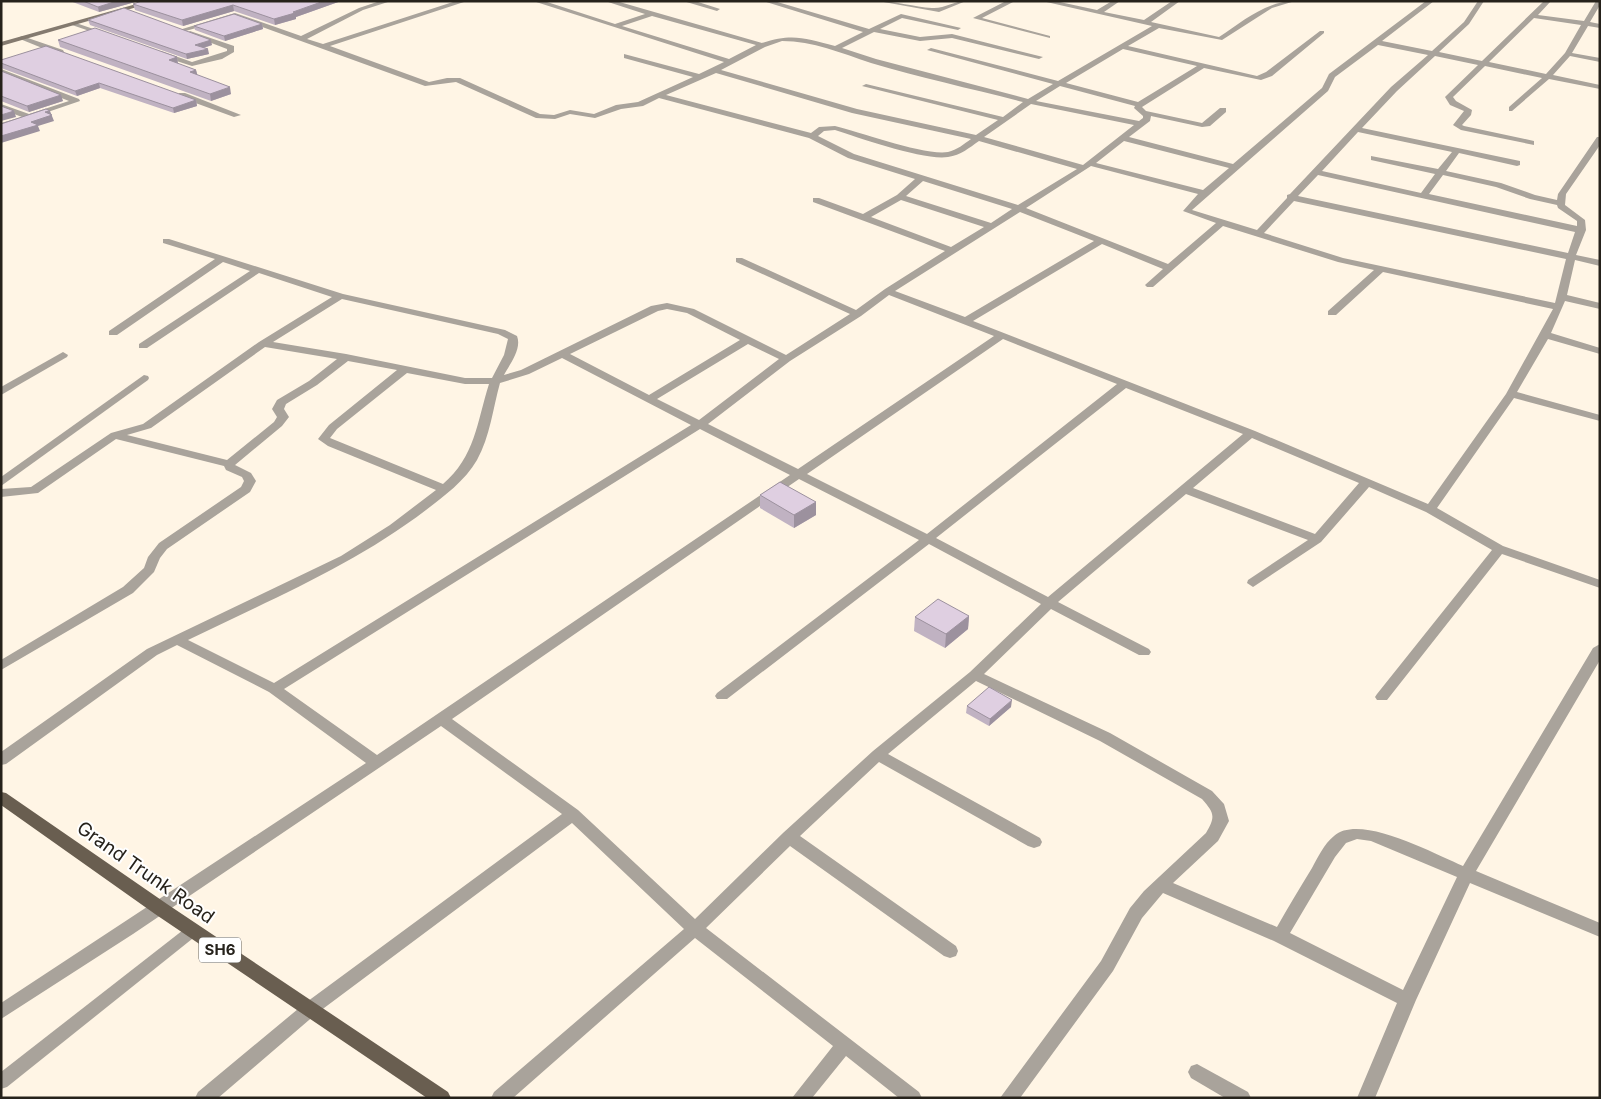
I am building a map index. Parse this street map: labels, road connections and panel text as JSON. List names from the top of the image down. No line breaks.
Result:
{"streets":{"main road":["Grand Trunk Road","SH6"]}}
